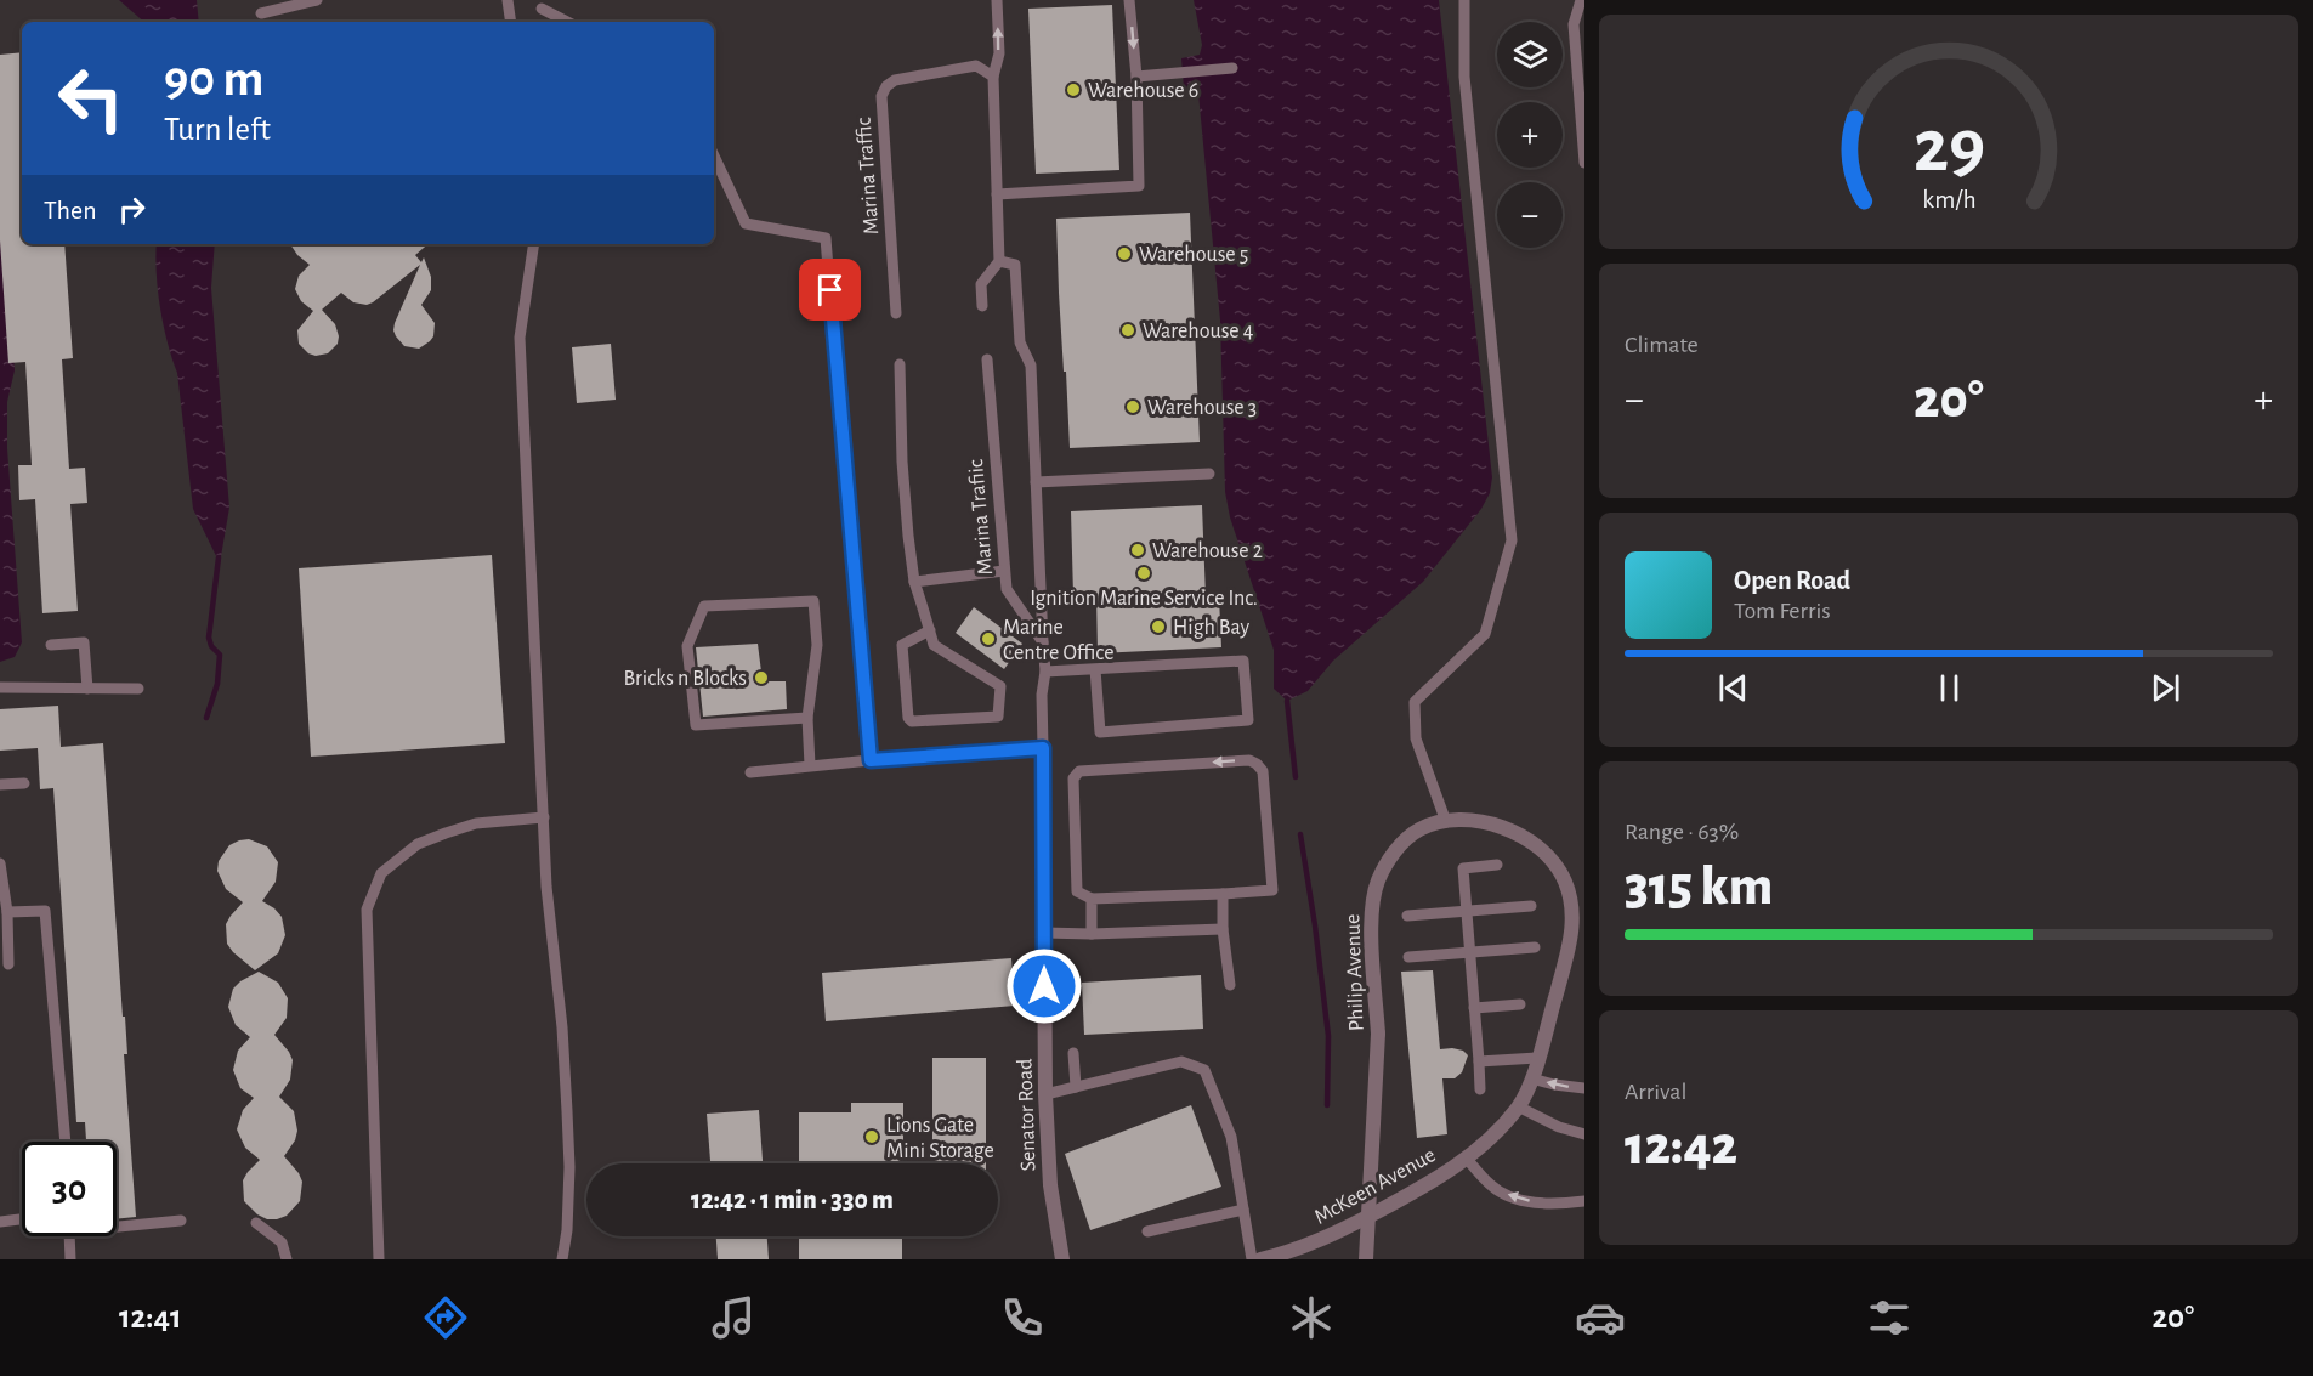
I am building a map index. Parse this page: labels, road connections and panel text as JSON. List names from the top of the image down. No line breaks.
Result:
{"streets":{"street":["Philip Avenue","Senator Road","McKeen Avenue"],"lane":["Marina Traffic","Marina Trafiic"]},"crossings":[["Philip Avenue","McKeen Avenue"]],"places":["Warehouse 6","Warehouse 5","Warehouse 4","Warehouse 3","Warehouse 2","Ignition Marine Service Inc.","High Bay","Marine Centre Office","Bricks n Blocks","Lions Gate Mini Storage"],"page":{"map_buttons":["+","−"],"turn":["90 m","Turn left"],"then":"Then","tile":["Climate",["Range · 63%","315 km"],["Arrival","12:42"]],"heat":["−","20°","+"],"song":["Open Road","Tom Ferris"],"limit":"30","trip":"12:42 · 1 min · 330 m","tabs":["12:41","20°"],"gauge":["29","km/h"]}}
